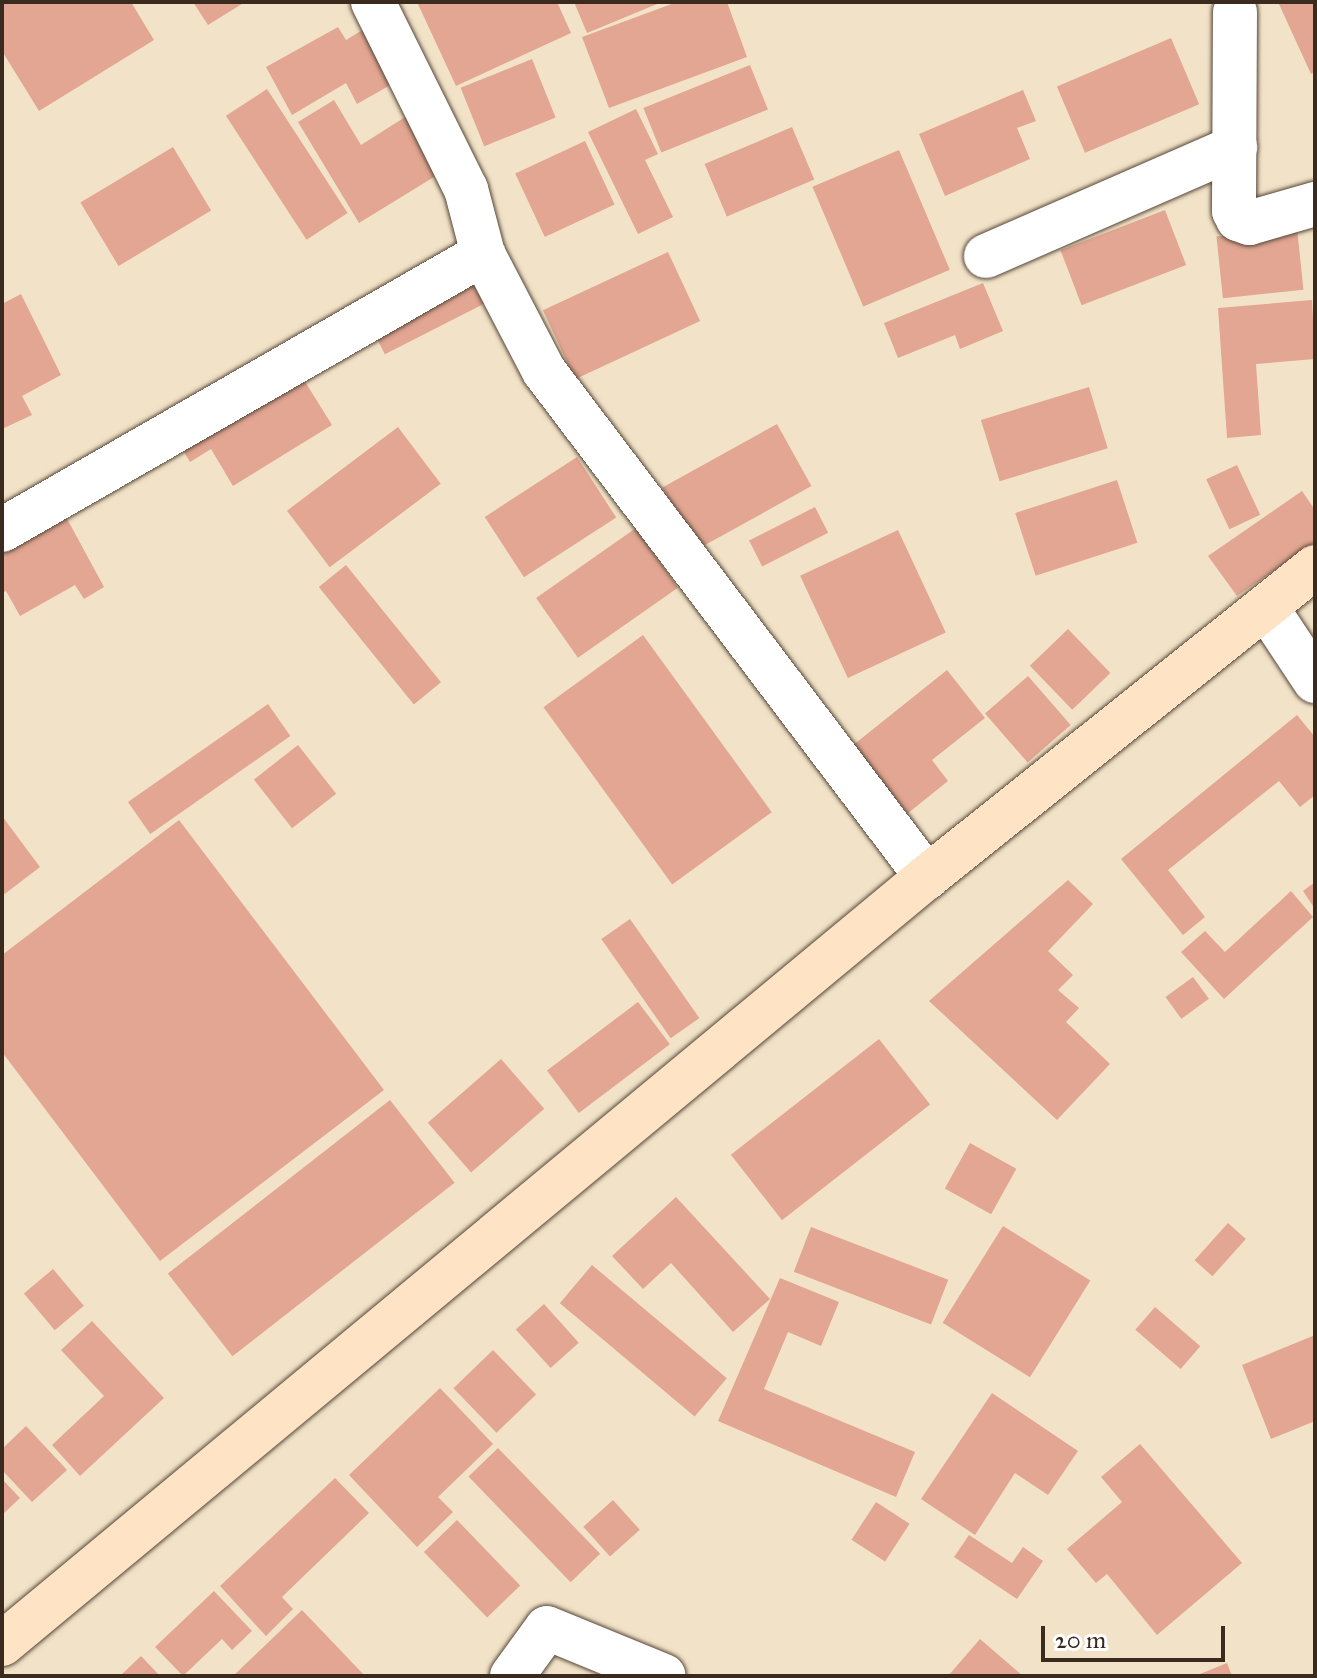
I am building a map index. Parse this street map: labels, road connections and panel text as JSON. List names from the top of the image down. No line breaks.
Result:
{"scale_bar":"20 m"}
